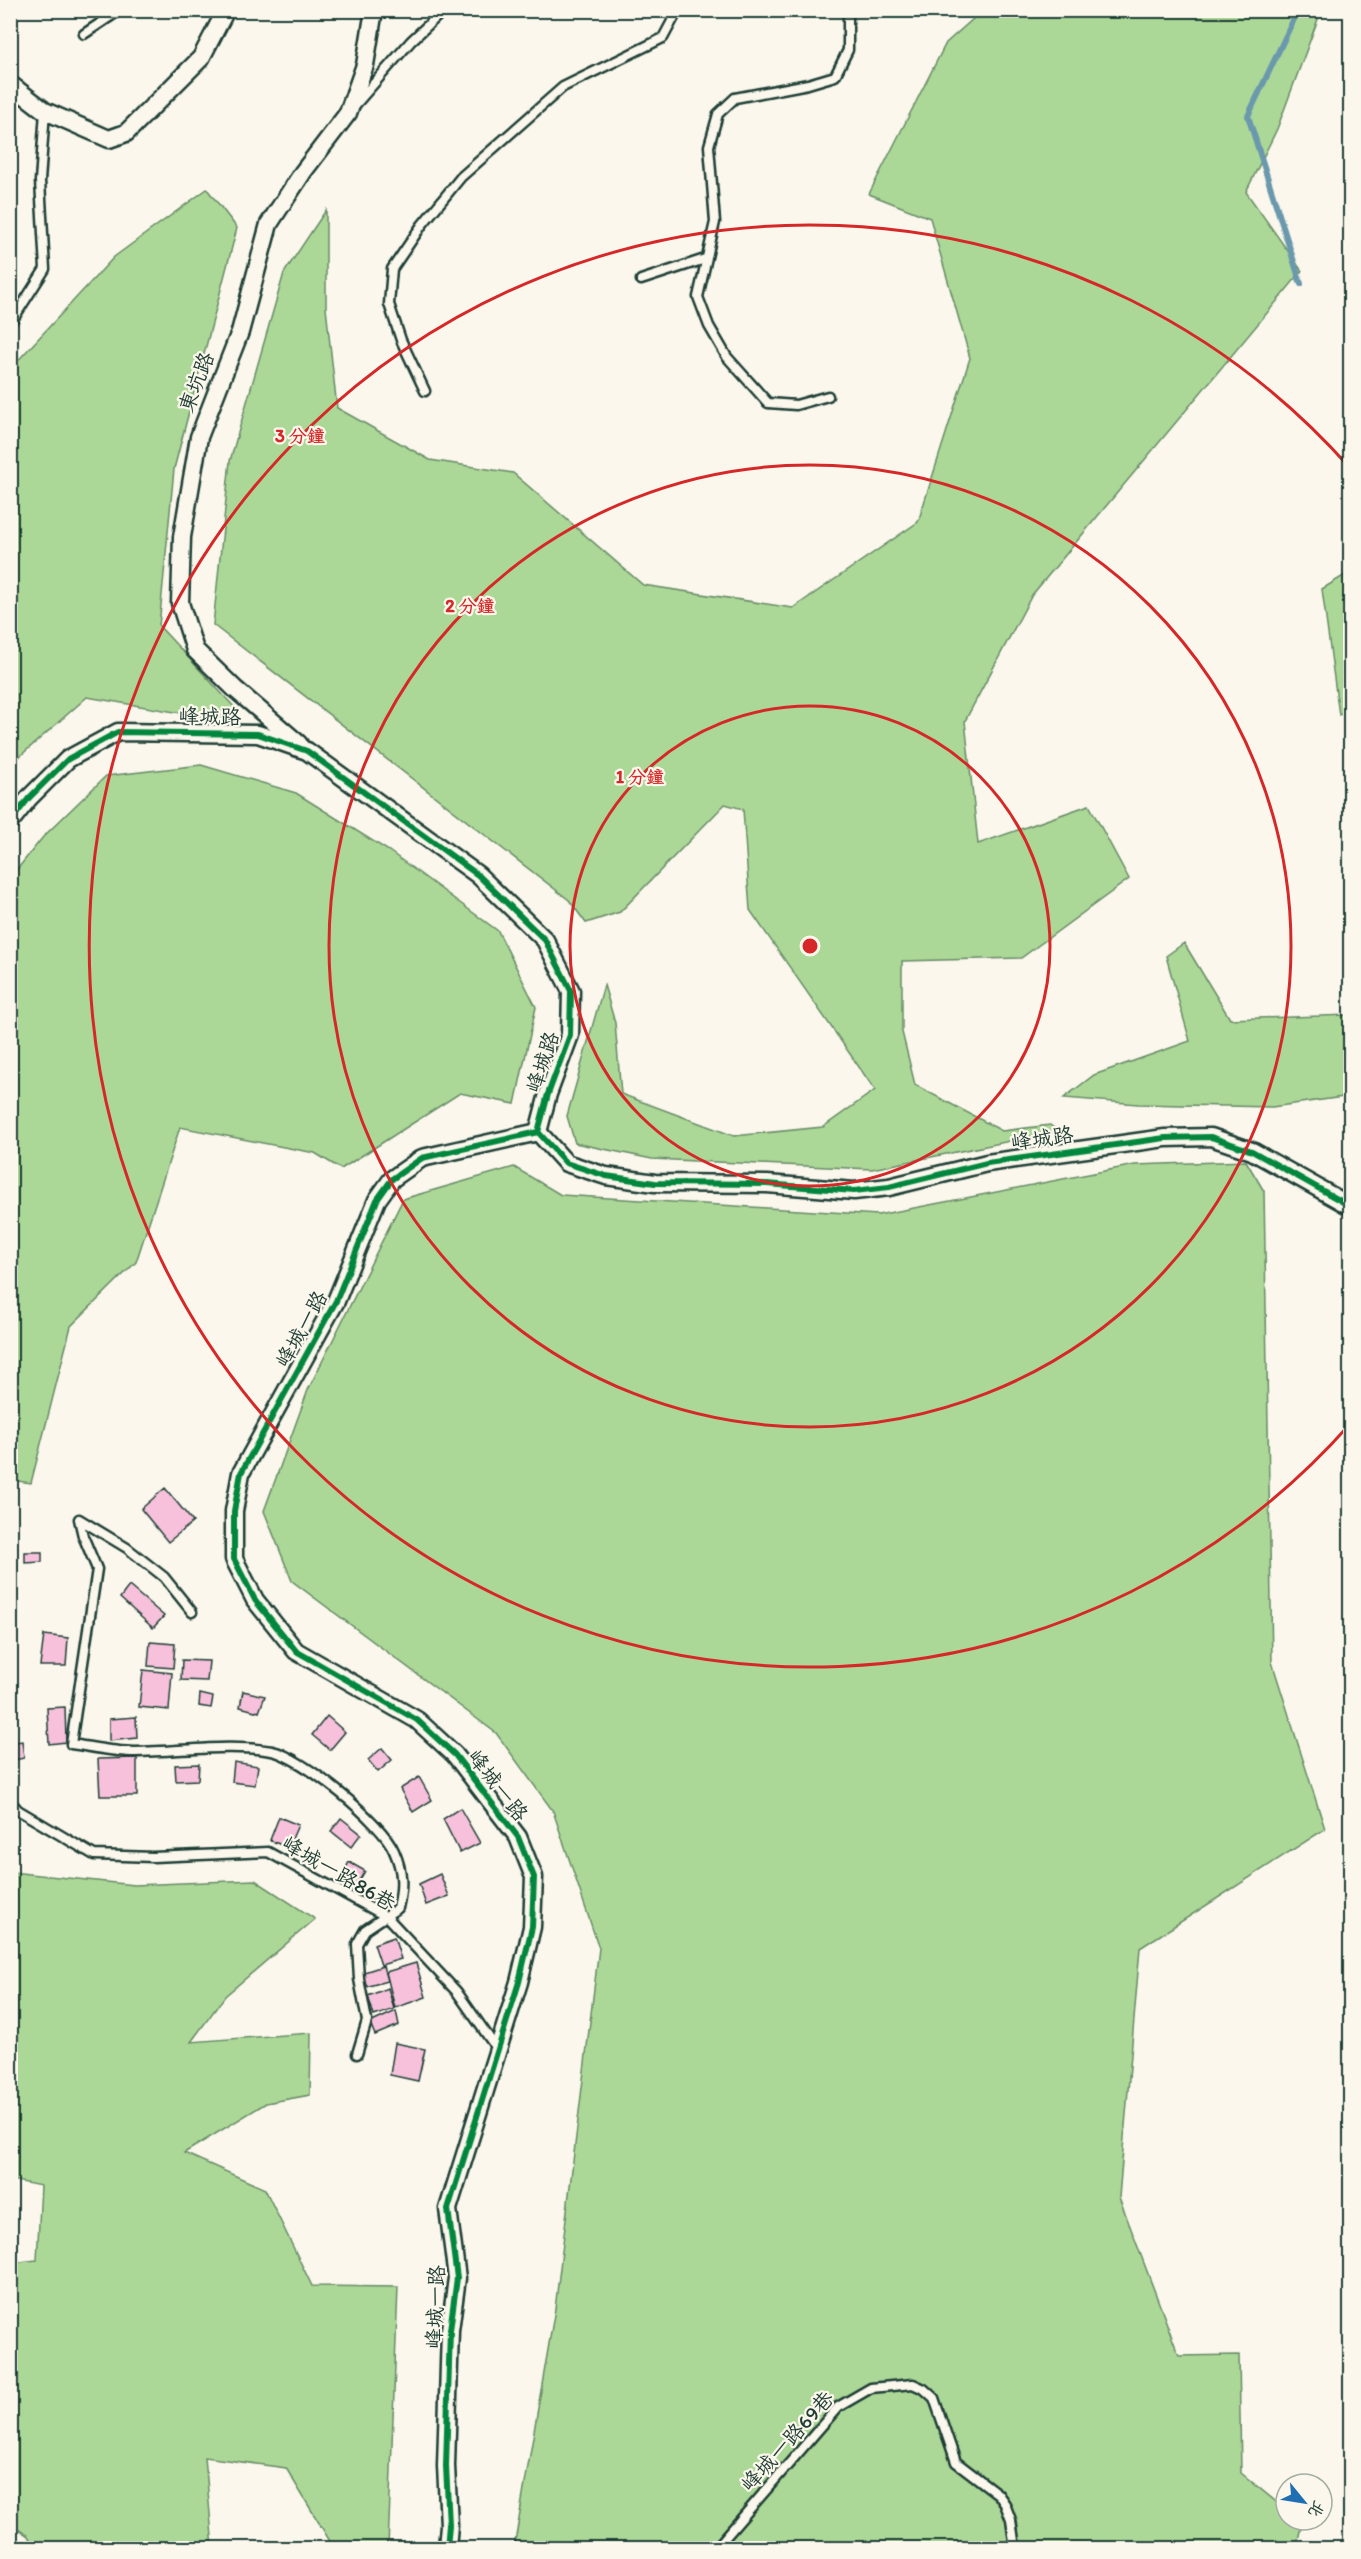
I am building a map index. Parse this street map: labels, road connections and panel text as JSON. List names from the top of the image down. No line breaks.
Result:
{"streets":{"street":["東坑路","峰城路","峰城一路"],"lane":["峰城一路86巷","峰城一路69巷"]},"crossings":[["東坑路","峰城路"],["峰城路","峰城一路"],["峰城一路","峰城一路86巷"]],"north":"bottom right","rings":["3 分鐘","2 分鐘","1 分鐘"]}
